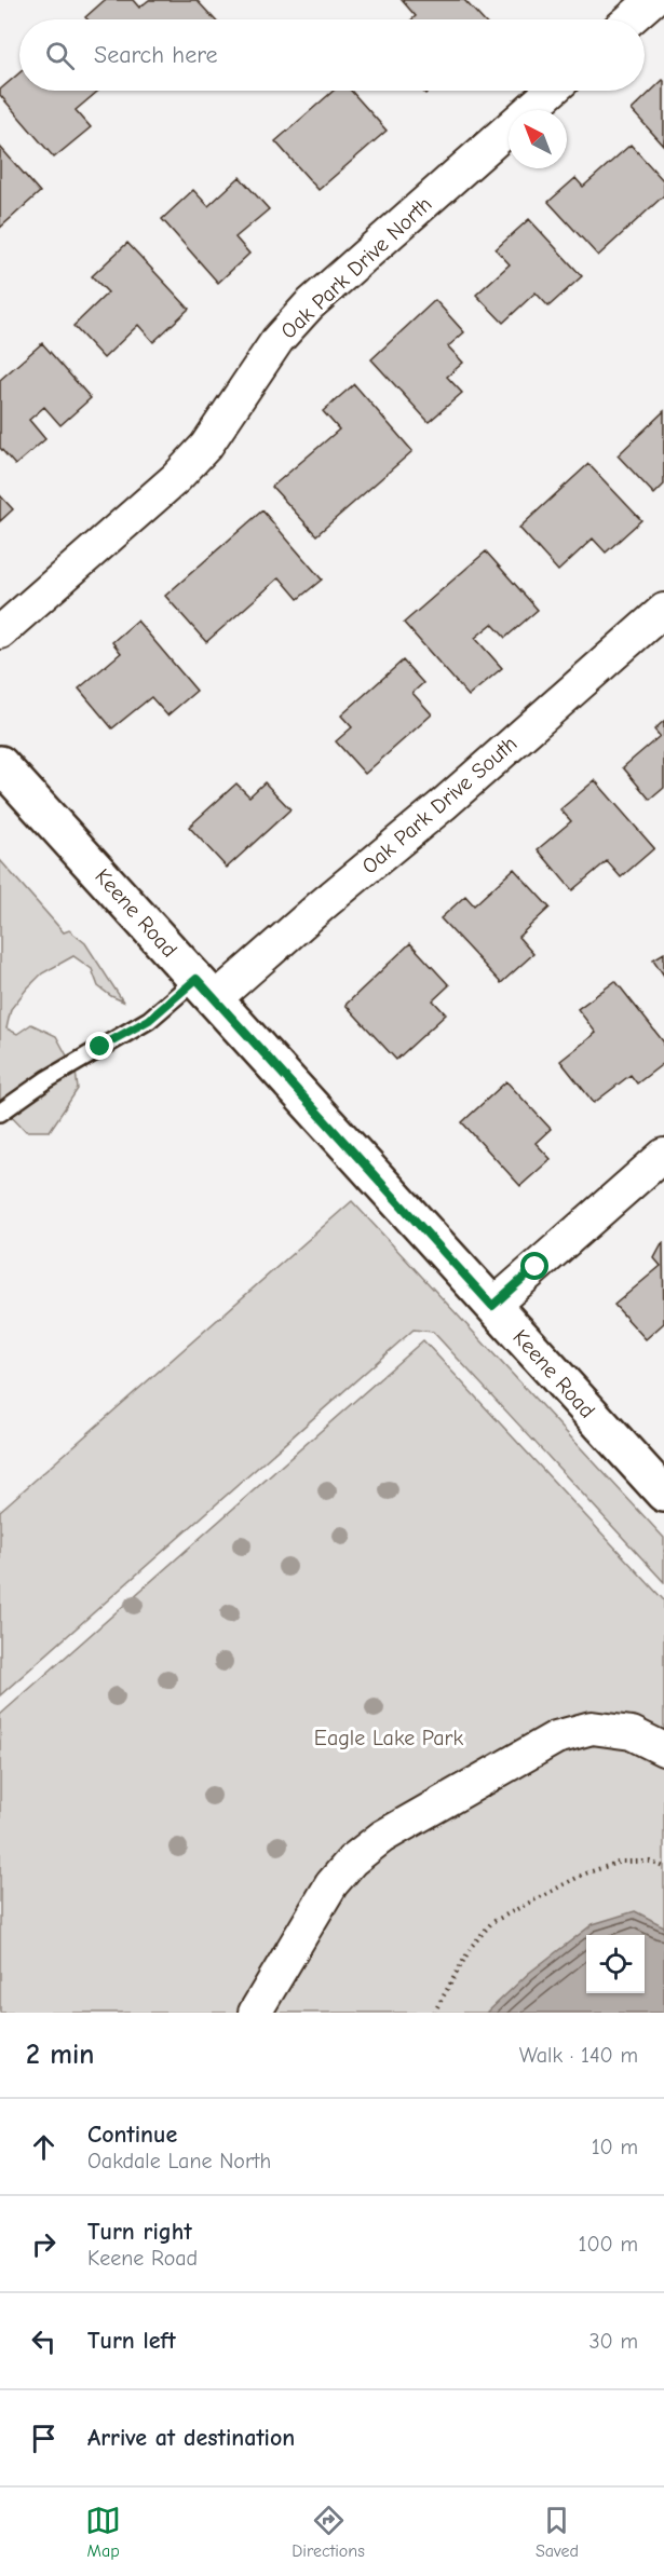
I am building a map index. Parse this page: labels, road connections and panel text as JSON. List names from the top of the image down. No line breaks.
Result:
{"streets":{"main road":["Keene Road"],"street":["Oak Park Drive North","Oak Park Drive South"]},"crossings":[["Oak Park Drive South","Keene Road"]],"parks":["Eagle Lake Park"],"north":"top left","page":{"search":"Search here","heading":["2 min","Walk · 140 m"],"list":[["Continue","Oakdale Lane North","10 m"],["Turn right","Keene Road","100 m"],["Turn left","30 m"],"Arrive at destination"],"nav":["Map","Directions","Saved"]}}
